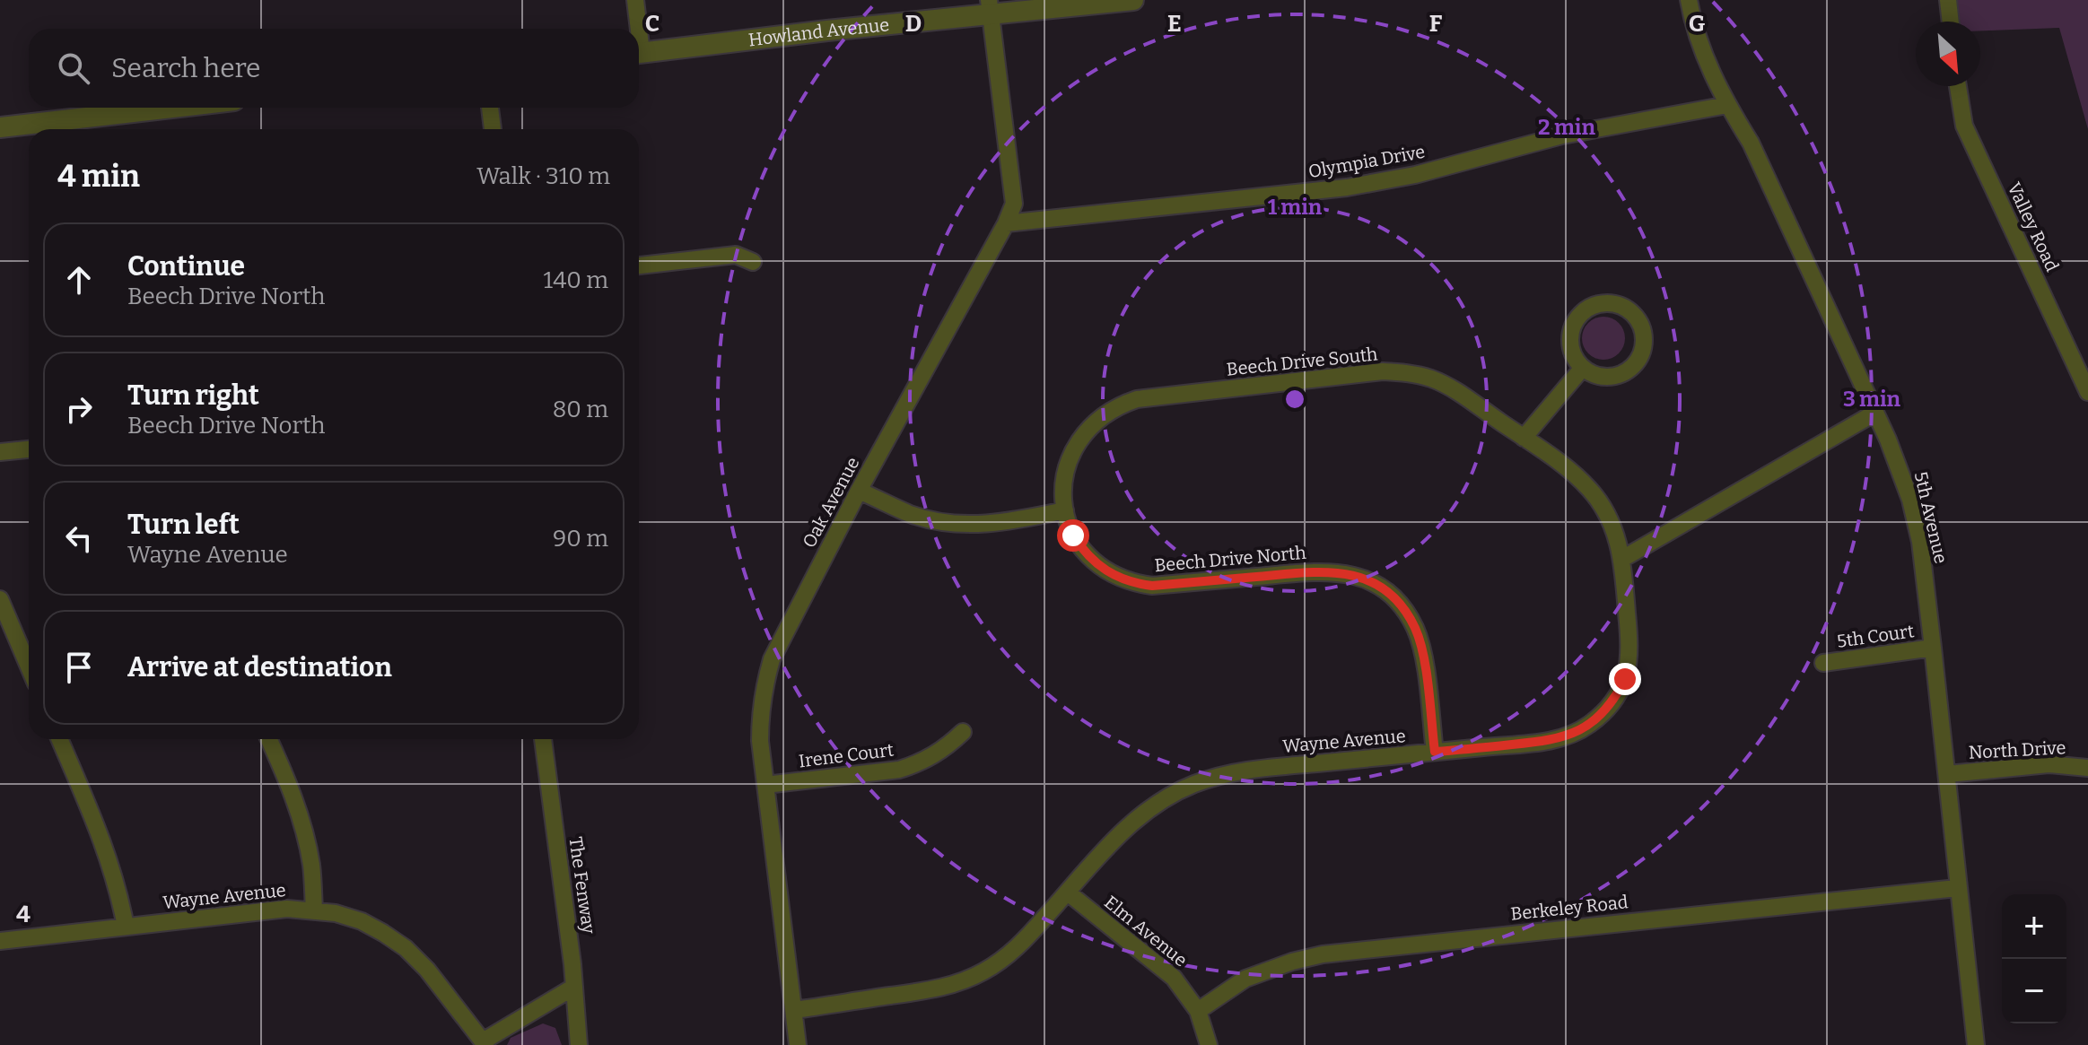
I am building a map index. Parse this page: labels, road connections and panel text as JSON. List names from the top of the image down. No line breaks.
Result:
{"streets":{"street":["Howland Avenue","Olympia Drive","Valley Road","Beech Drive South","Oak Avenue","5th Avenue","Beech Drive North","5th Court","Wayne Avenue","North Drive","Irene Court","The Fenway","Berkeley Road","Elm Avenue"]},"crossings":[["Howland Avenue","Oak Avenue"],["Olympia Drive","Oak Avenue"],["Olympia Drive","5th Avenue"],["Beech Drive South","Beech Drive North"],["Beech Drive South","Wayne Avenue"],["Oak Avenue","Wayne Avenue"],["Oak Avenue","Irene Court"],["5th Avenue","5th Court"],["5th Avenue","North Drive"],["5th Avenue","Berkeley Road"],["Beech Drive North","Wayne Avenue"],["Wayne Avenue","Elm Avenue"],["Berkeley Road","Elm Avenue"]],"north":"bottom right","page":{"search":"Search here","heading":["4 min","Walk · 310 m"],"list":[["Continue","Beech Drive North","140 m"],["Turn right","Beech Drive North","80 m"],["Turn left","Wayne Avenue","90 m"],"Arrive at destination"],"map_buttons":["+","−"]},"grid":{"columns":["C","D","E","F","G"],"rows":["4"]},"rings":["2 min","1 min","3 min"]}
